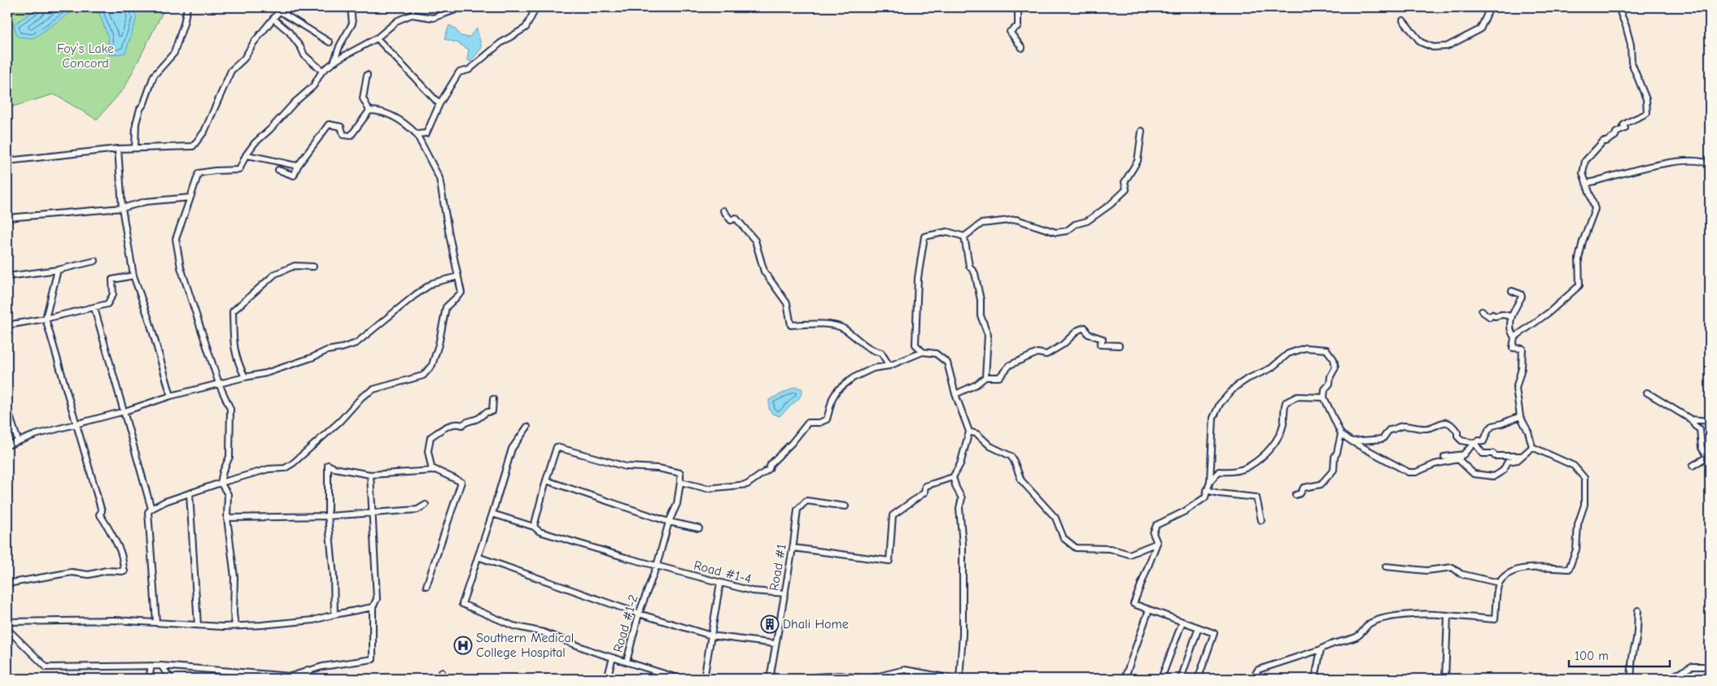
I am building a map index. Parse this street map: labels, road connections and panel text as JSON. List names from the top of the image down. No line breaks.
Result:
{"streets":{"street":["Road #1","Road #1-4","Road #1-2"]},"crossings":[["Road #1","Road #1-4"],["Road #1-4","Road #1-2"]],"parks":["Foy’s Lake Concord"],"places":{"building":["Dhali Home"],"hospital":["Southern Medical College Hospital"]},"scale_bar":"100 m"}
